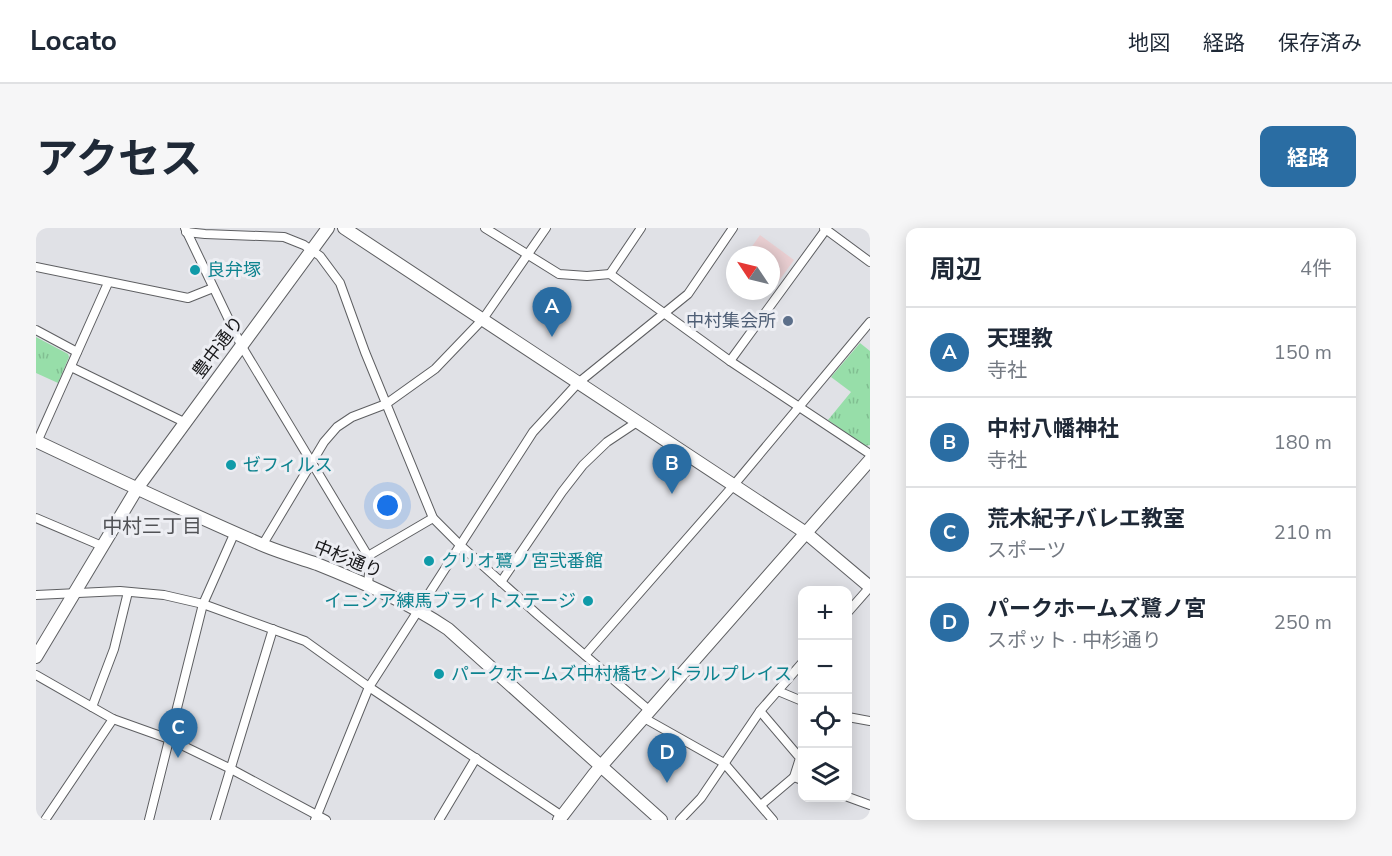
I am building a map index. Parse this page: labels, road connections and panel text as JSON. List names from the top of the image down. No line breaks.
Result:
{"streets":{"street":["豊中通り","中杉通り"]},"crossings":[["豊中通り","中杉通り"]],"districts":["中村三丁目"],"places":["良弁塚","中村集会所","ゼフィルス","クリオ鷺ノ宮弐番館","イニシア練馬ブライトステージ","パークホームズ中村橋セントラルプレイス"],"north":"top left","page":{"header":"Locato","nav":["地図","経路","保存済み"],"title":"アクセス","buttons":"経路","heading":["周辺","4件"],"pins":["A","B","C","D"],"list":[{"mark":"A","name":"天理教","note":"寺社","value":"150 m"},{"mark":"B","name":"中村八幡神社","note":"寺社","value":"180 m"},{"mark":"C","name":"荒木紀子バレエ教室","note":"スポーツ","value":"210 m"},{"mark":"D","name":"パークホームズ鷺ノ宮","note":"スポット · 中杉通り","value":"250 m"}],"map_buttons":["+","−"]}}
